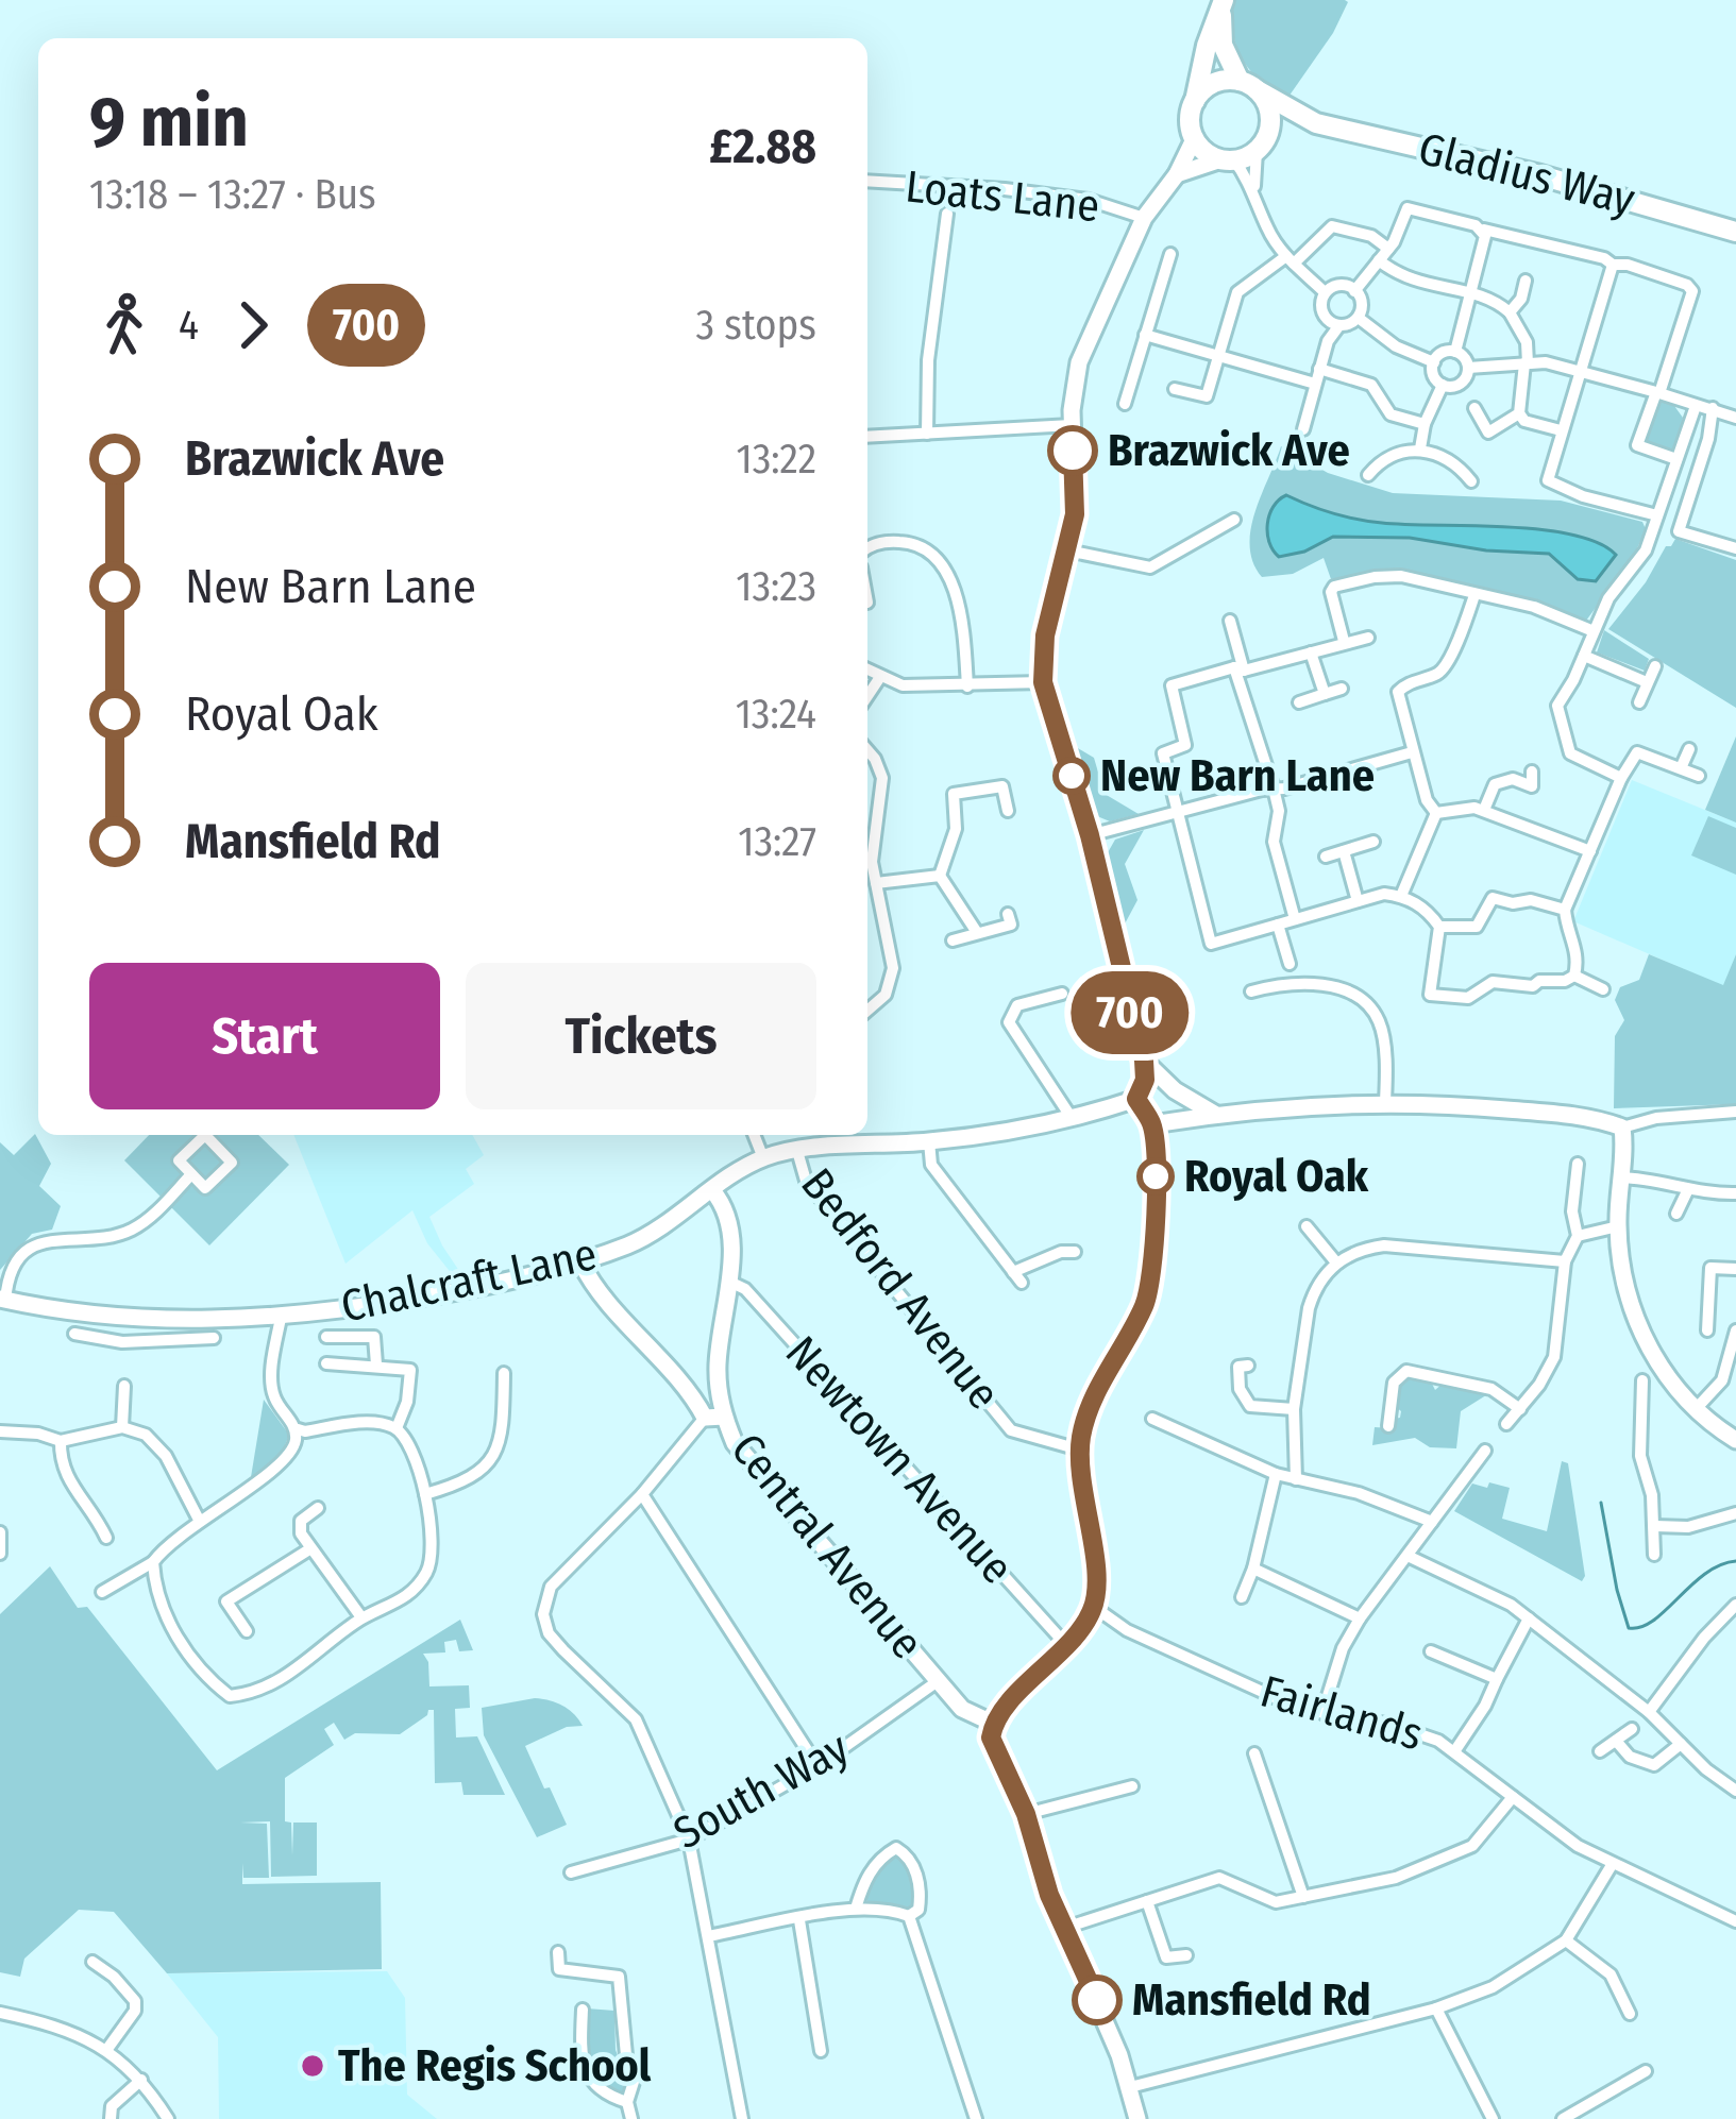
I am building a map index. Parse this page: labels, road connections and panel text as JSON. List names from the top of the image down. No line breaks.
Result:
{"streets":{"highway":["Gladius Way"],"street":["Loats Lane","Chalcraft Lane","Bedford Avenue","Newtown Avenue","Central Avenue","Fairlands","South Way"]},"crossings":[["Chalcraft Lane","Bedford Avenue"],["Chalcraft Lane","Central Avenue"],["Newtown Avenue","Central Avenue"],["Central Avenue","South Way"]],"places":["Brazwick Ave","New Barn Lane","Royal Oak","Mansfield Rd","The Regis School"],"lines":["bus line 700"],"page":{"on_map":"700","heading":["9 min","13:18 – 13:27 · Bus","£2.88"],"legs":["4","700","3 stops"],"list":[{"name":"Brazwick Ave","value":"13:22"},{"name":"New Barn Lane","value":"13:23"},{"name":"Royal Oak","value":"13:24"},{"name":"Mansfield Rd","value":"13:27"}],"buttons":["Start","Tickets"]}}
